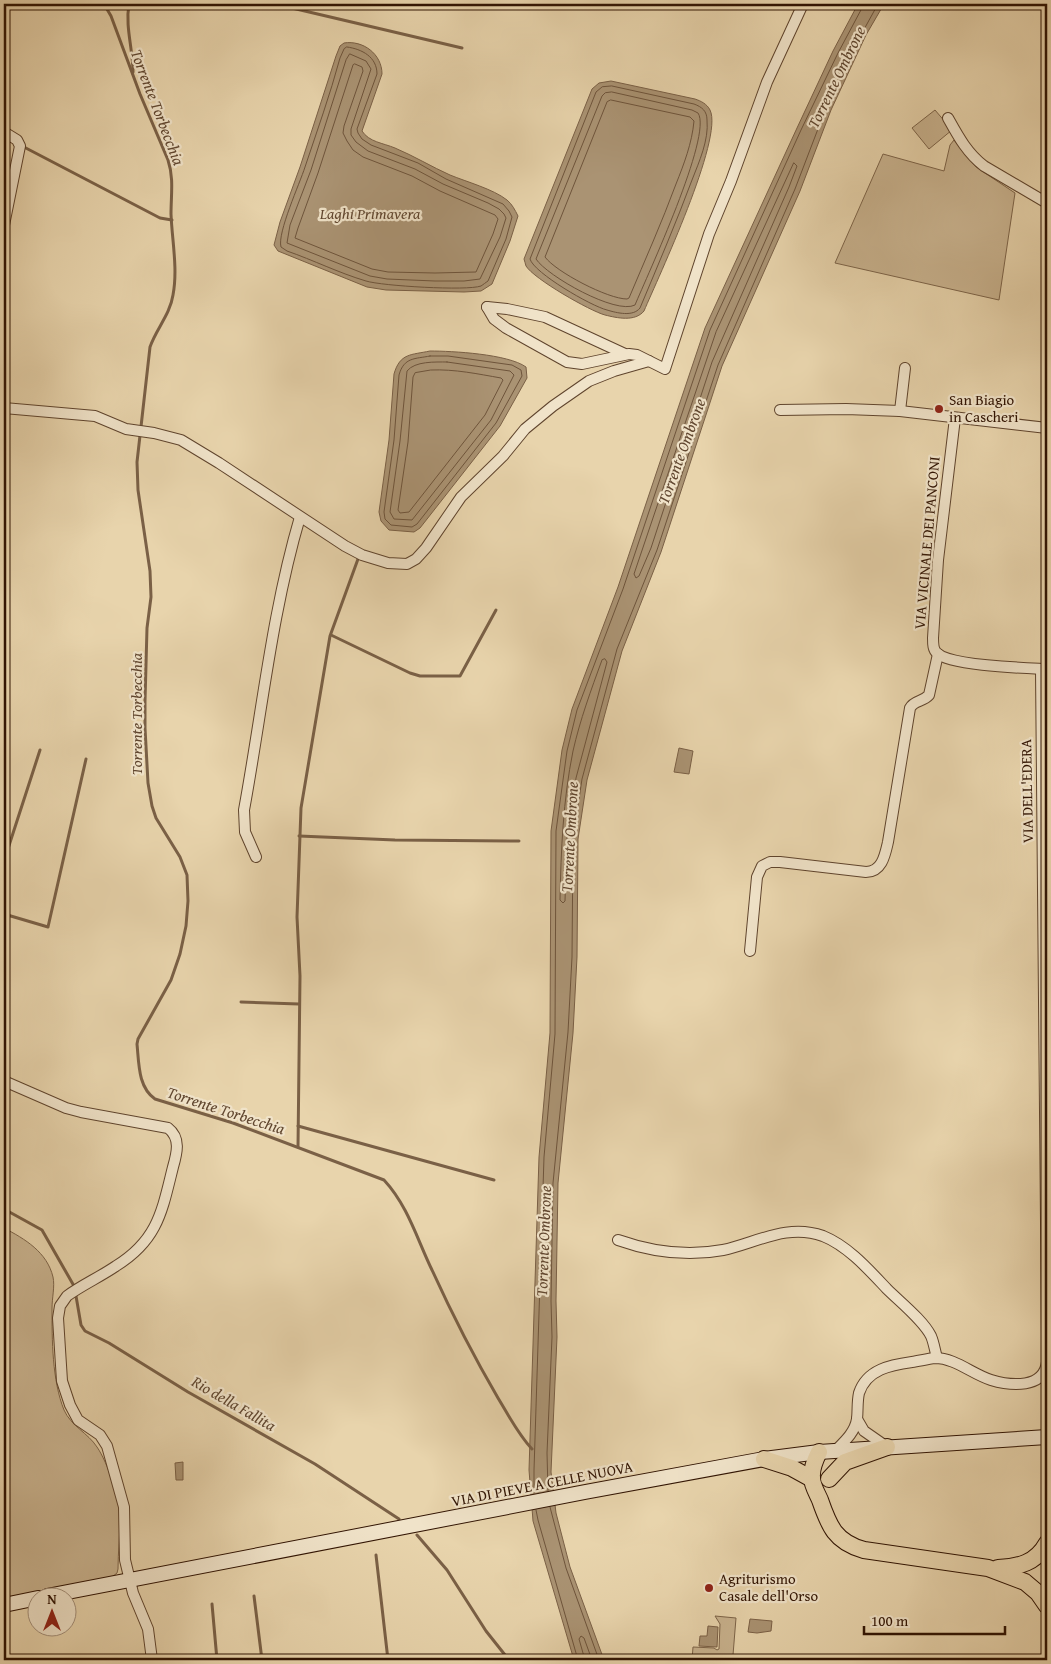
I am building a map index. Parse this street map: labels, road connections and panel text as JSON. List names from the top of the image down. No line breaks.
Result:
{"streets":{"main road":["VIA DI PIEVE A CELLE NUOVA"],"street":["VIA VICINALE DEI PANCONI","VIA DELL'EDERA"]},"water":["Torrente Ombrone","Torrente Torbecchia","Laghi Primavera","Rio della Fallita"],"places":["San Biagio in Cascheri","Agriturismo Casale dell'Orso"],"scale_bar":"100 m","north":"top"}
